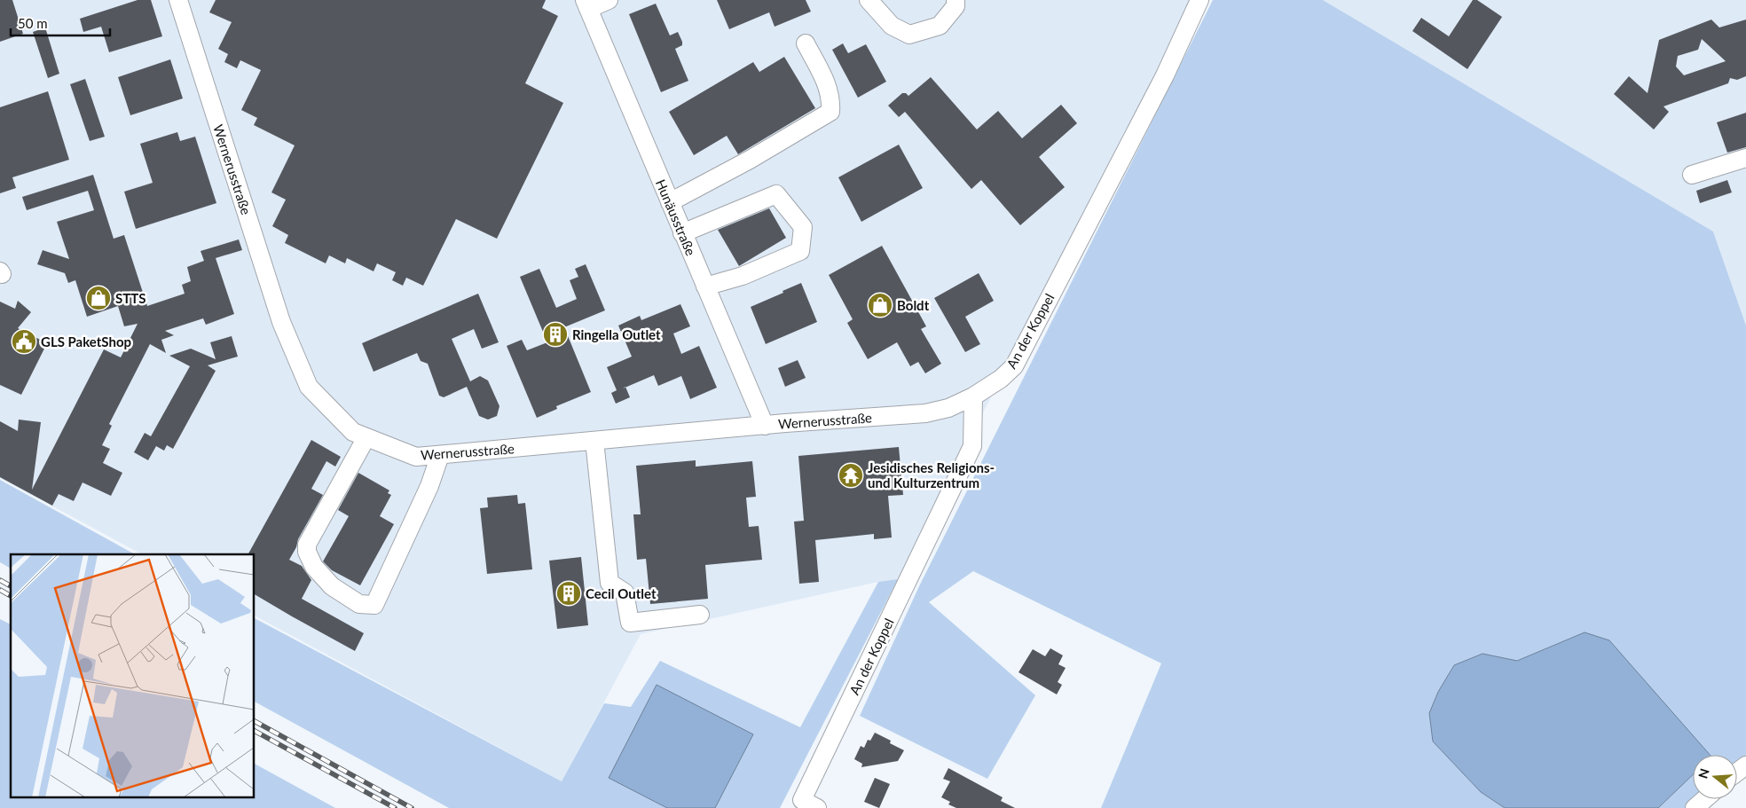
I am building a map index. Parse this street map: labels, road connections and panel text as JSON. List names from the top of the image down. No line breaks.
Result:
{"streets":{"street":["Wernerusstraße","Hunäusstraße","An der Koppel"]},"crossings":[["Wernerusstraße","Hunäusstraße"],["Wernerusstraße","An der Koppel"]],"places":{"shop":["STTS","Boldt"],"building":["Ringella Outlet","Cecil Outlet"],"public building":["GLS PaketShop"],"temple":["Jesidisches Religions- und Kulturzentrum"]},"scale_bar":"50 m","north":"left"}
